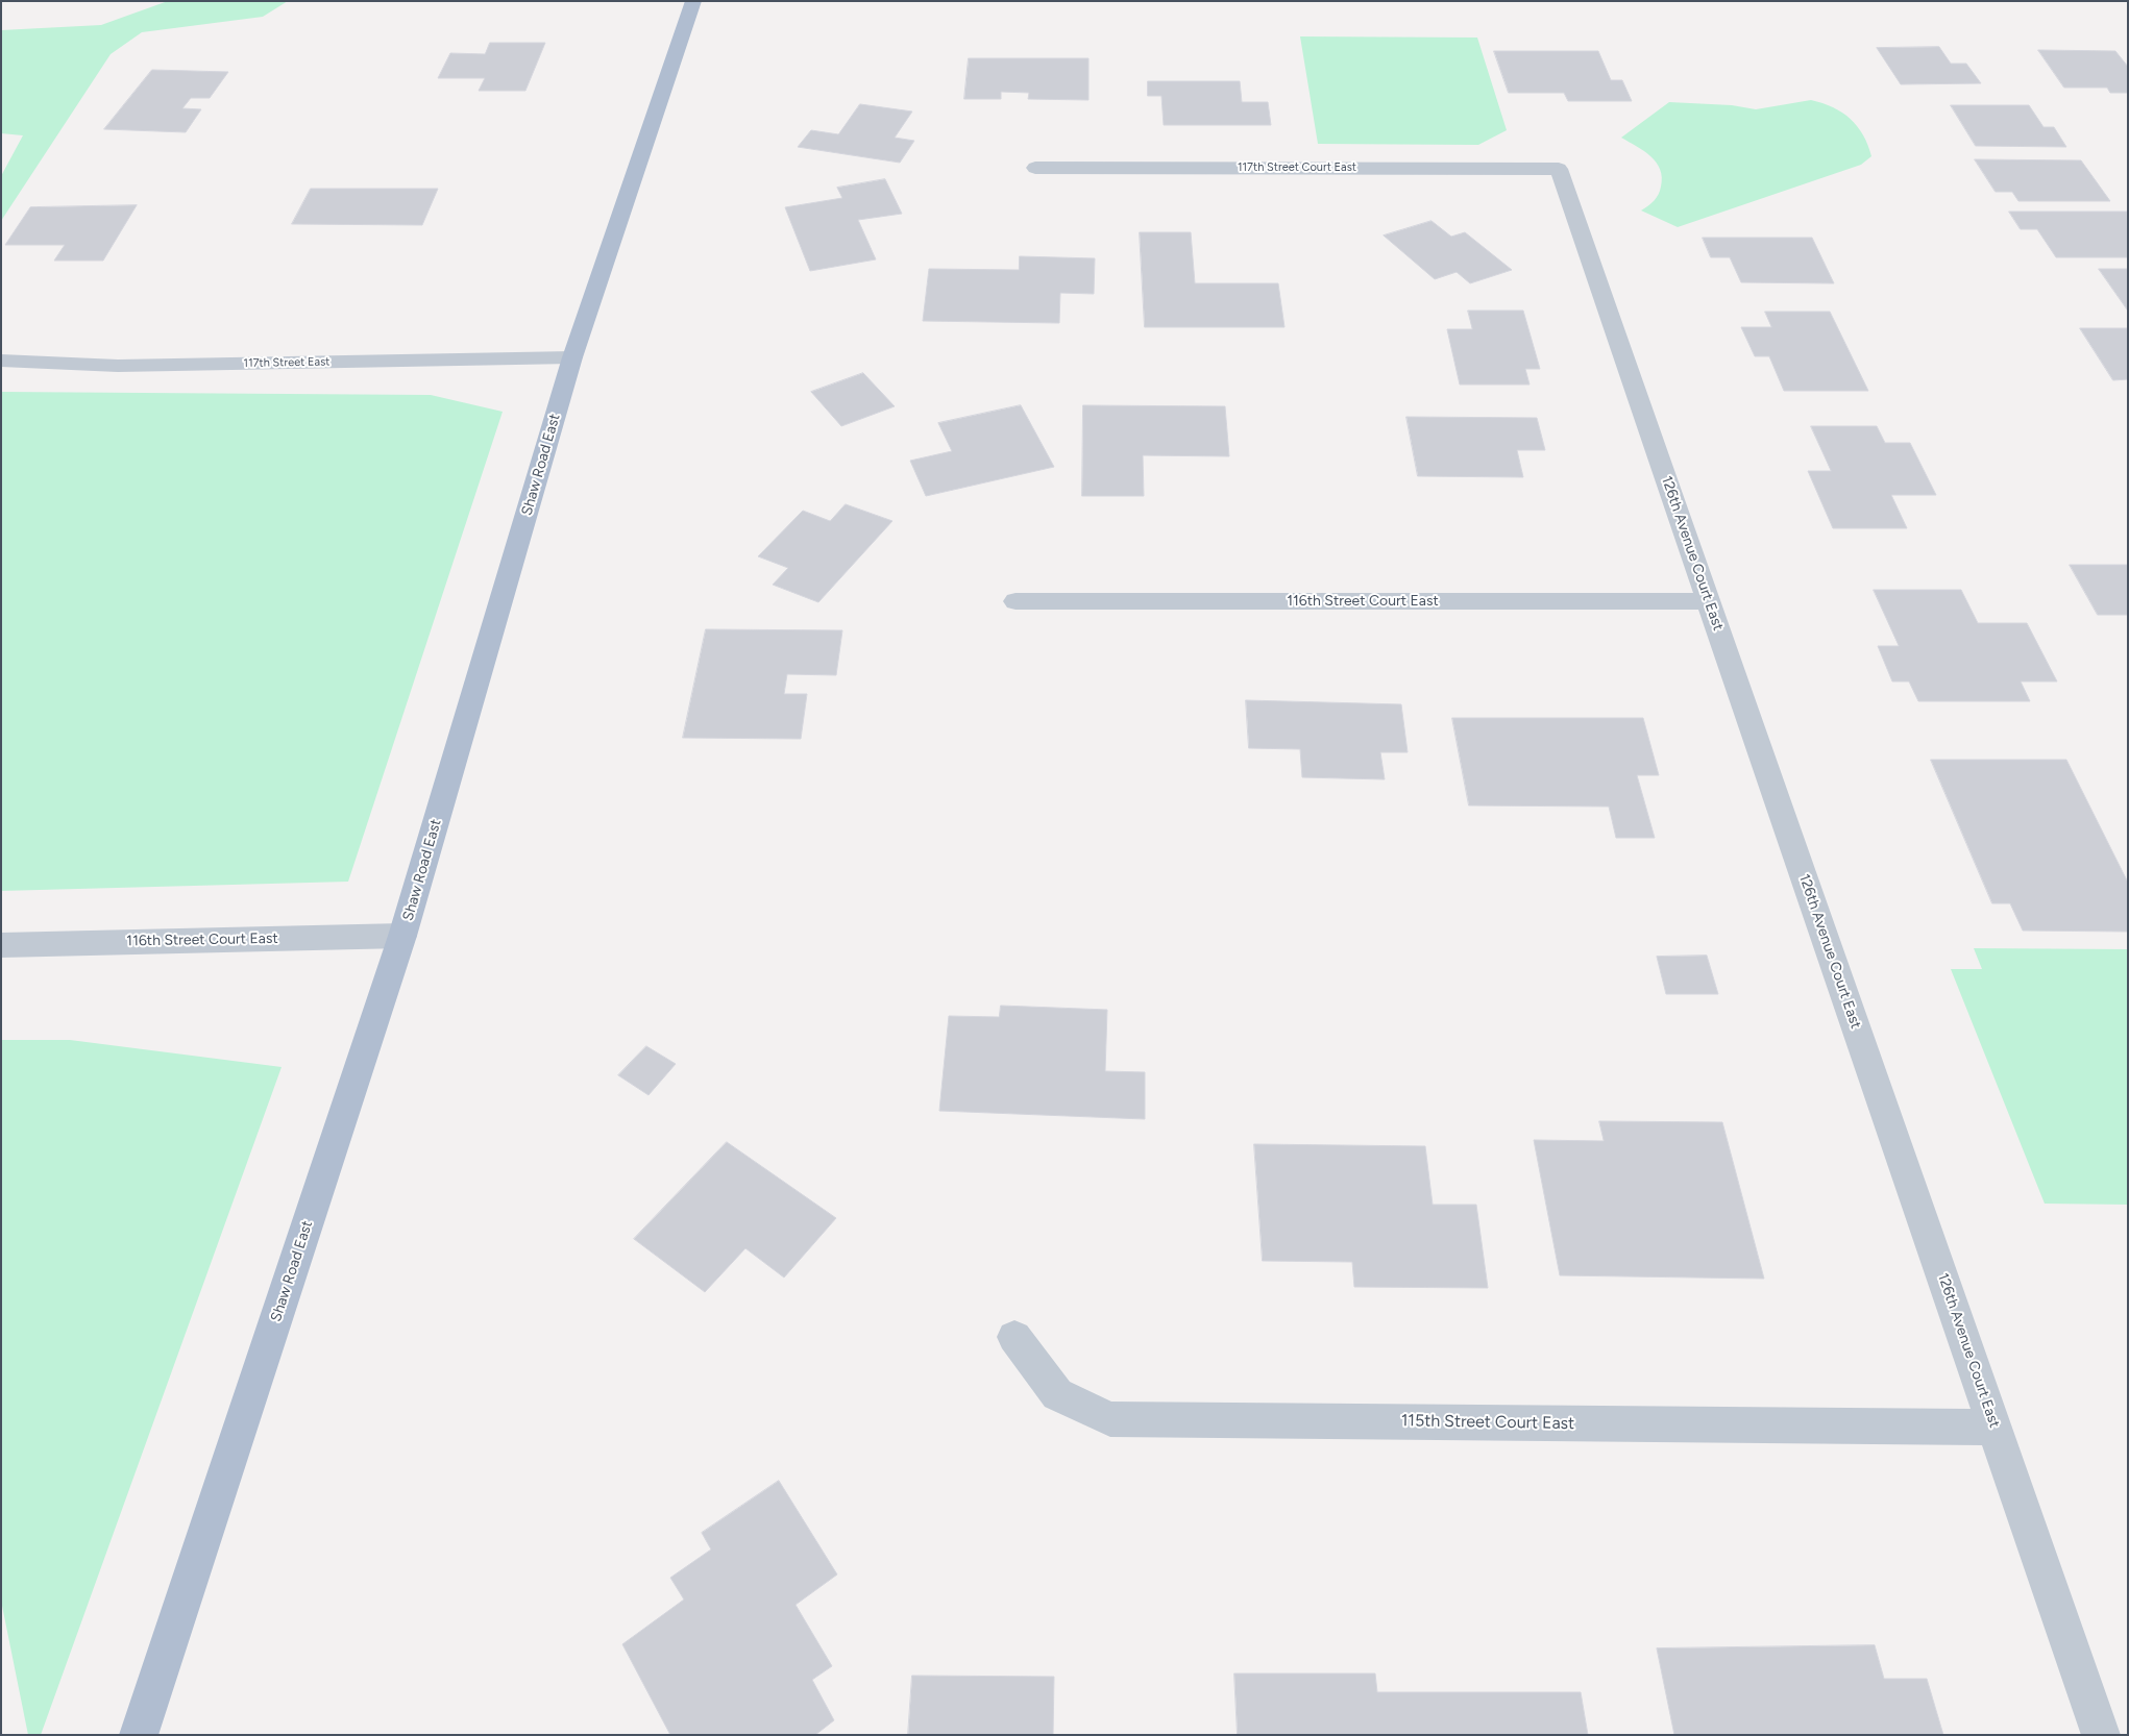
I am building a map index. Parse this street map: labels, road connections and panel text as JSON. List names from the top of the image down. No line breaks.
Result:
{"streets":{"main road":["Shaw Road East"],"street":["117th Street Court East","117th Street East","126th Avenue Court East","116th Street Court East","115th Street Court East"]},"crossings":[["117th Street Court East","126th Avenue Court East"],["117th Street East","Shaw Road East"],["Shaw Road East","116th Street Court East"],["126th Avenue Court East","116th Street Court East"],["126th Avenue Court East","115th Street Court East"]]}
